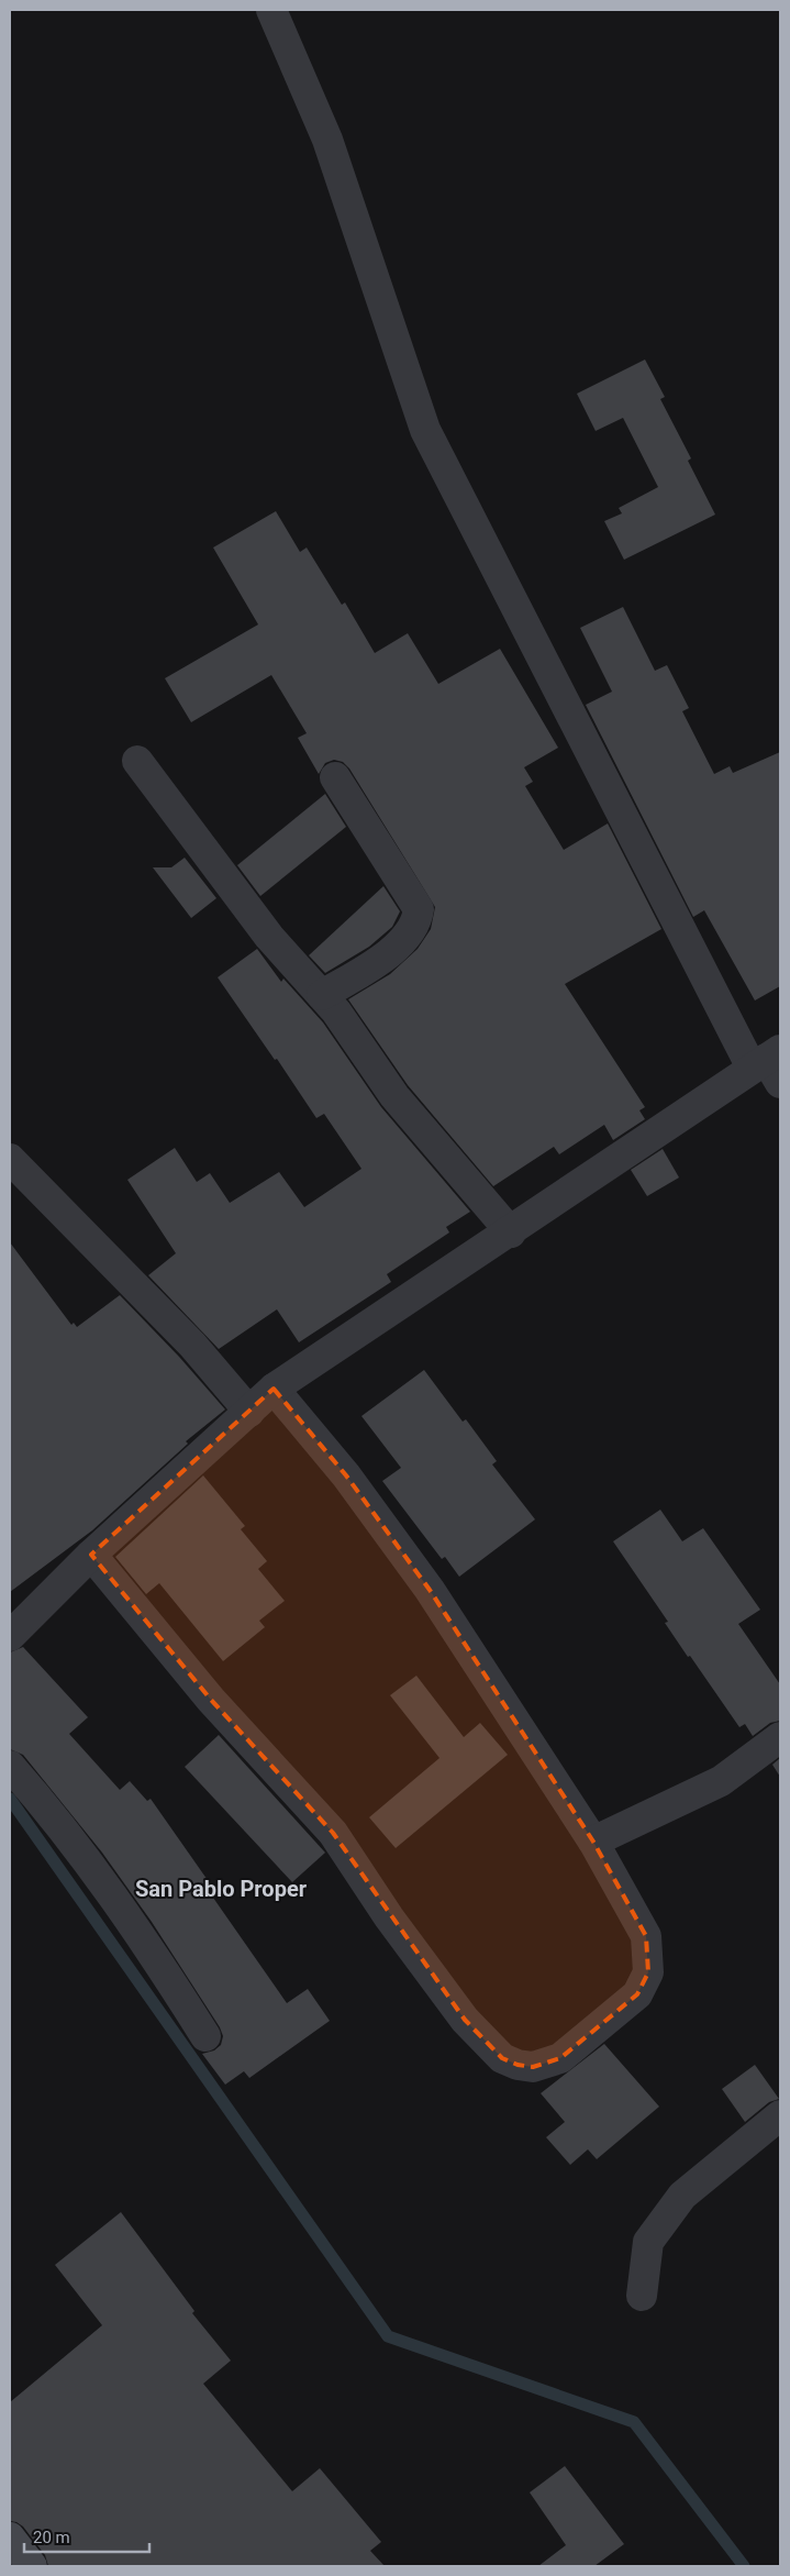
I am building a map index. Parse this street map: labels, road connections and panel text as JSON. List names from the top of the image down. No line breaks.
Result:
{"districts":["San Pablo Proper"],"scale_bar":"20 m"}
